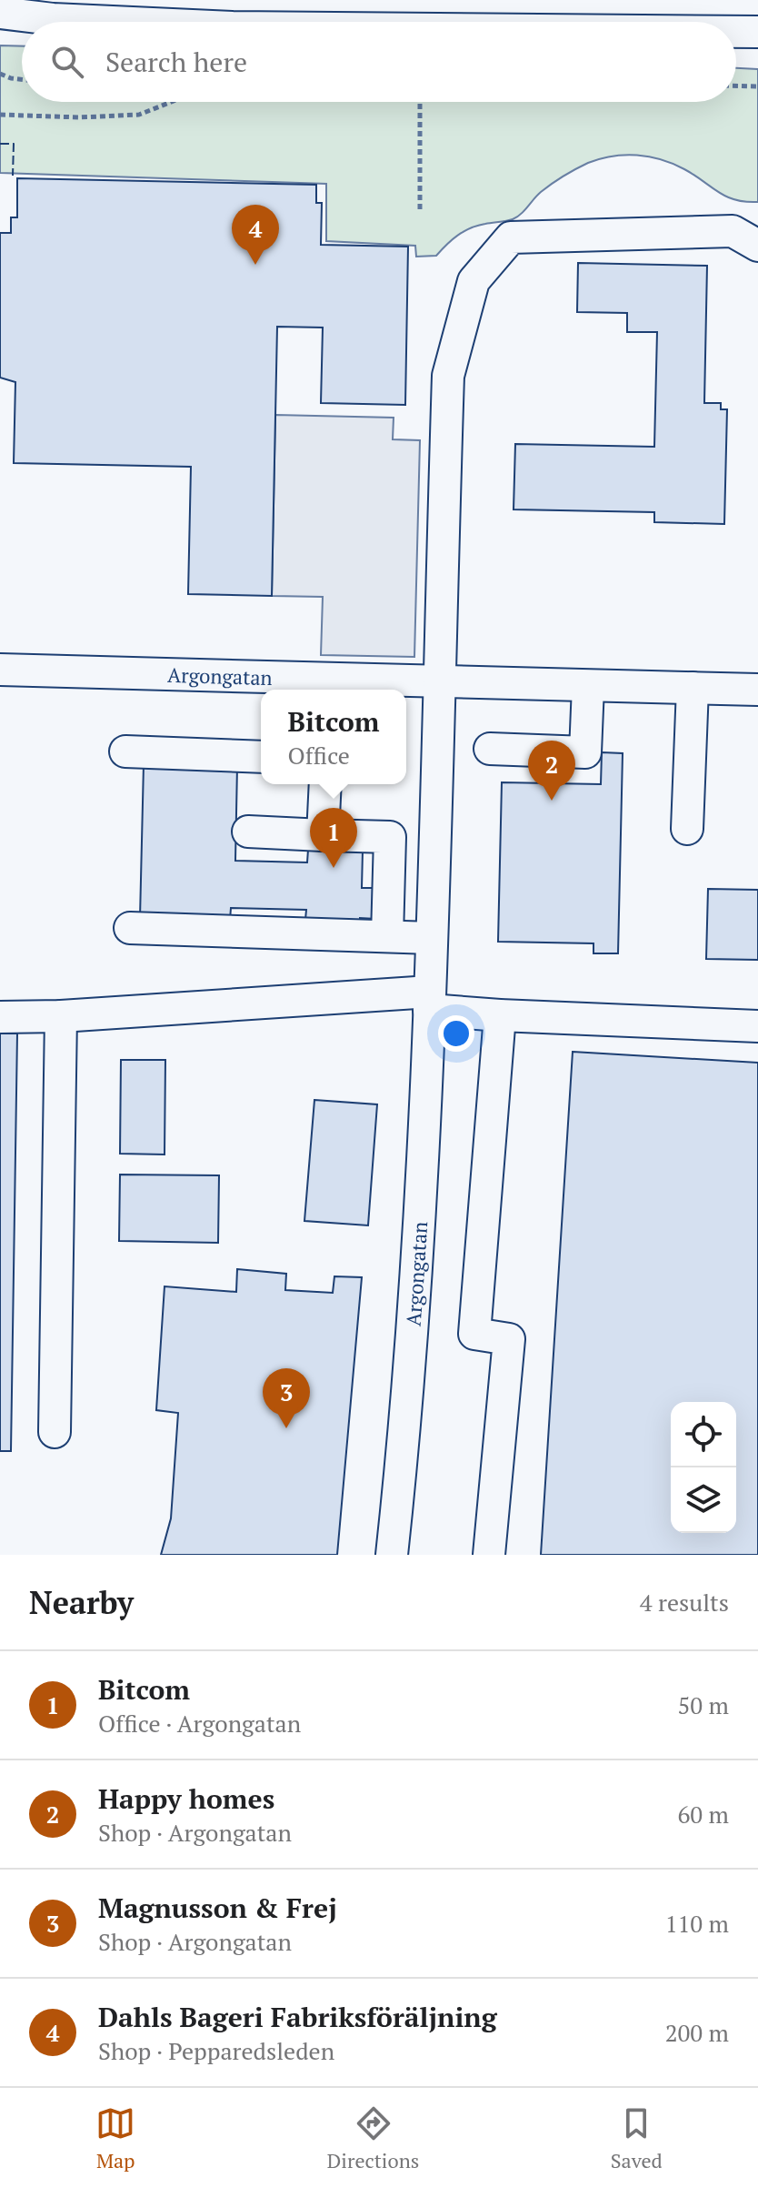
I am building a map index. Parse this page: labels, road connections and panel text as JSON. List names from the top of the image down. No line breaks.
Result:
{"streets":{"street":["Argongatan"]},"page":{"search":"Search here","pins":["4","2","1","3"],"popup":["Bitcom","Office"],"heading":["Nearby","4 results"],"list":[{"mark":"1","name":"Bitcom","note":"Office · Argongatan","value":"50 m"},{"mark":"2","name":"Happy homes","note":"Shop · Argongatan","value":"60 m"},{"mark":"3","name":"Magnusson & Frej","note":"Shop · Argongatan","value":"110 m"},{"mark":"4","name":"Dahls Bageri Fabriksföräljning","note":"Shop · Pepparedsleden","value":"200 m"}],"nav":["Map","Directions","Saved"]}}
